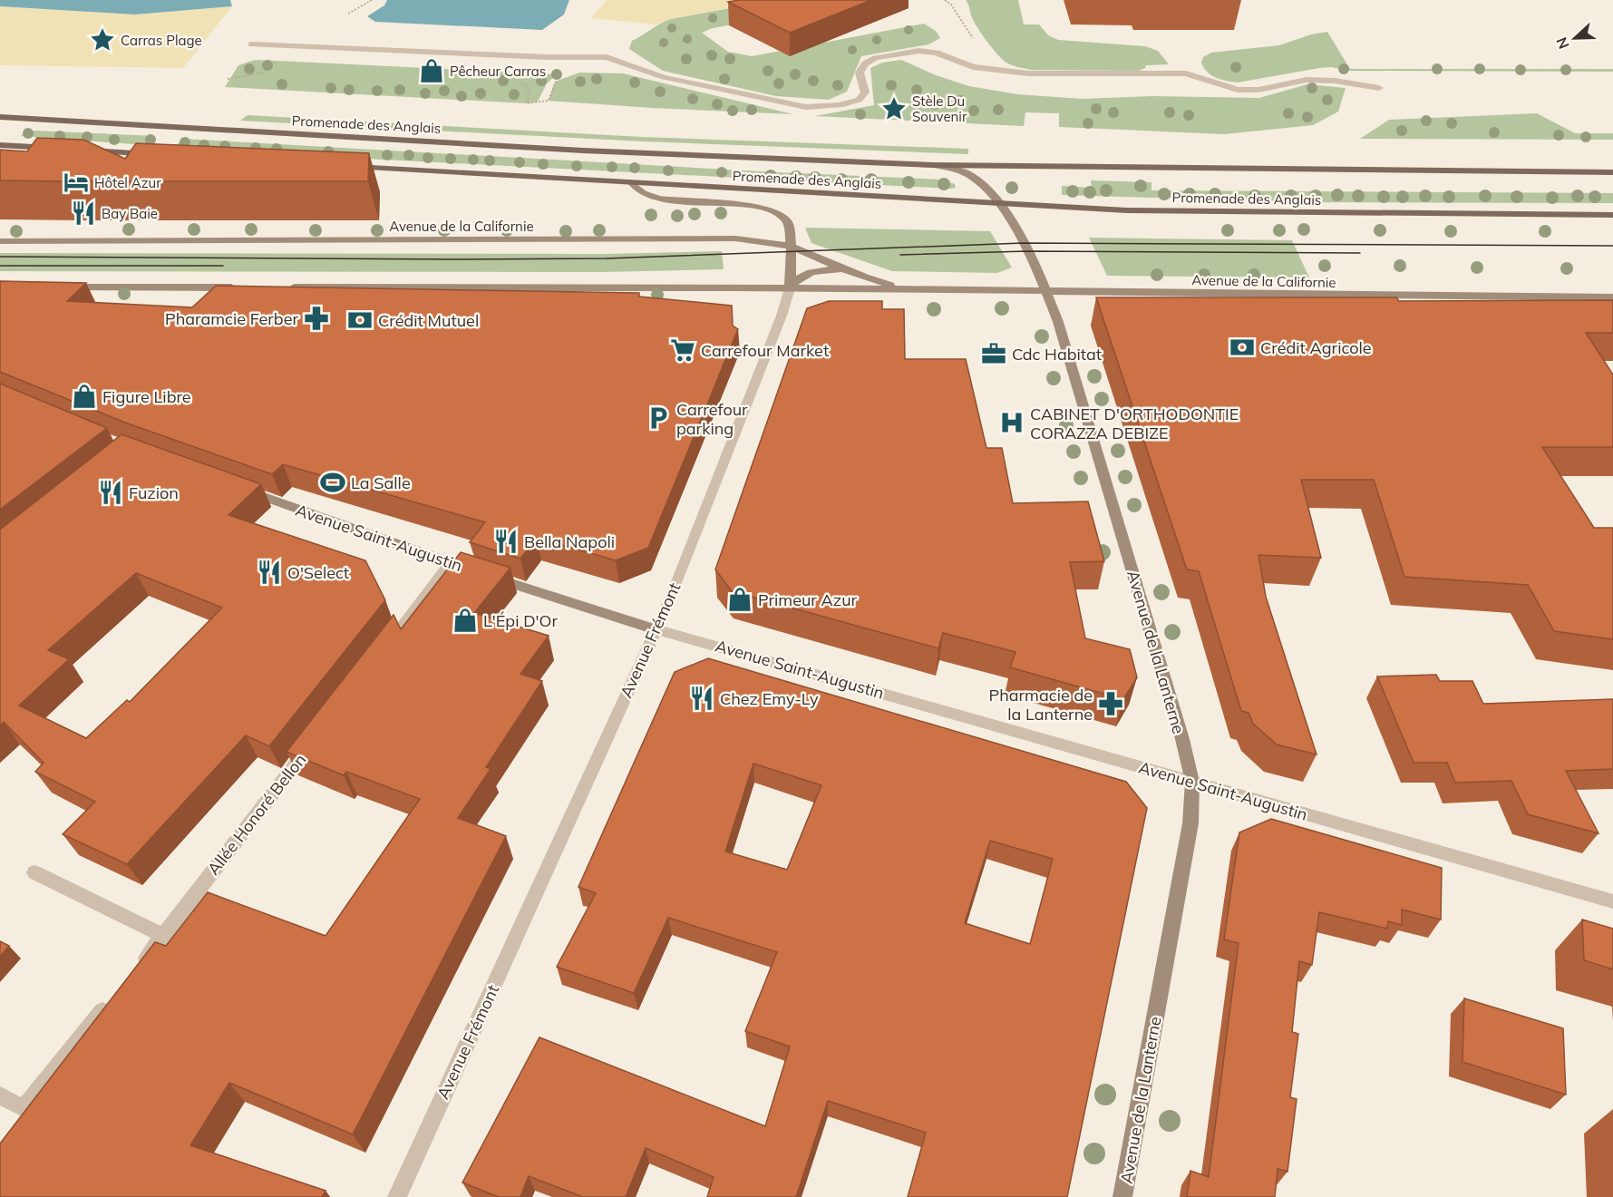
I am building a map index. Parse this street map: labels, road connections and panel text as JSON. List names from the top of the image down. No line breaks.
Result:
{"streets":{"main road":["Promenade des Anglais","Avenue de la Californie","Avenue Saint-Augustin","Avenue Frémont","Avenue de la Lanterne"],"street":["Allée Honoré Bellon"]},"crossings":[["Promenade des Anglais","Avenue Frémont"],["Promenade des Anglais","Avenue de la Lanterne"],["Avenue de la Californie","Avenue Frémont"],["Avenue de la Californie","Avenue de la Lanterne"],["Avenue Saint-Augustin","Avenue Frémont"],["Avenue Saint-Augustin","Avenue de la Lanterne"]],"places":{"place":["Carras Plage","Stèle Du Souvenir"],"shop":["Pêcheur Carras","Figure Libre","Primeur Azur","L'Épi D'Or"],"hotel":["Hôtel Azur"],"restaurant":["Bay Baie","Fuzion","Bella Napoli","O'Select","Chez Emy-Ly"],"pharmacy":["Pharamcie Ferber","Pharmacie de la Lanterne"],"bank":["Crédit Mutuel","Crédit Agricole"],"supermarket":["Carrefour Market"],"office":["Cdc Habitat"],"parking":["Carrefour parking"],"hospital":["CABINET D'ORTHODONTIE CORAZZA DEBIZE"],"sports":["La Salle"]},"north":"left"}
